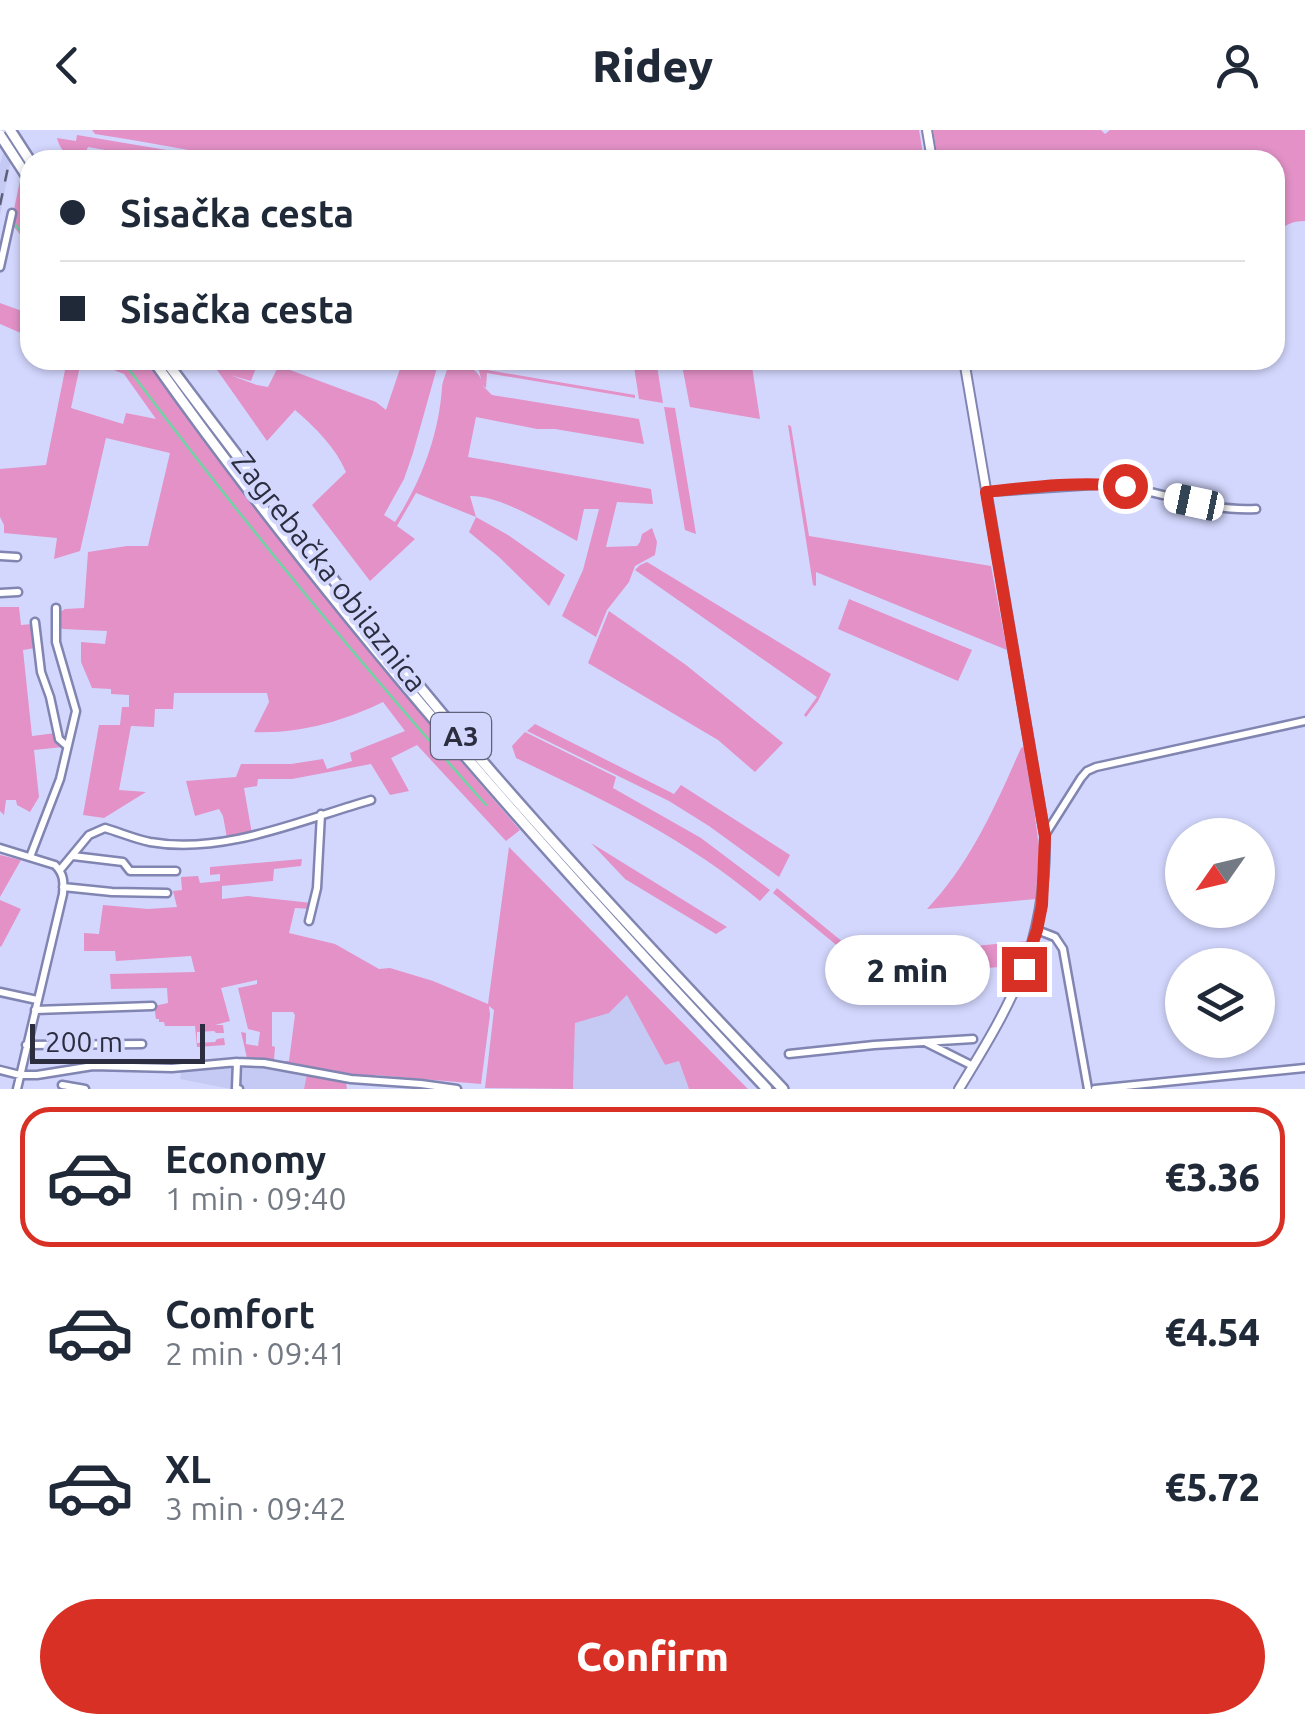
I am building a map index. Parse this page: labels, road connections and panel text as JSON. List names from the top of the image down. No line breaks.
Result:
{"streets":{"highway":["Zagrebačka obilaznica","A3"]},"scale_bar":"200 m","north":"bottom left","page":{"header":"Ridey","banner":["Sisačka cesta","Sisačka cesta"],"bubble":"2 min","scale":"200 m","list":[{"name":"Economy","note":"1 min · 09:40","value":"€3.36"},{"name":"Comfort","note":"2 min · 09:41","value":"€4.54"},{"name":"XL","note":"3 min · 09:42","value":"€5.72"}],"buttons":"Confirm"}}
